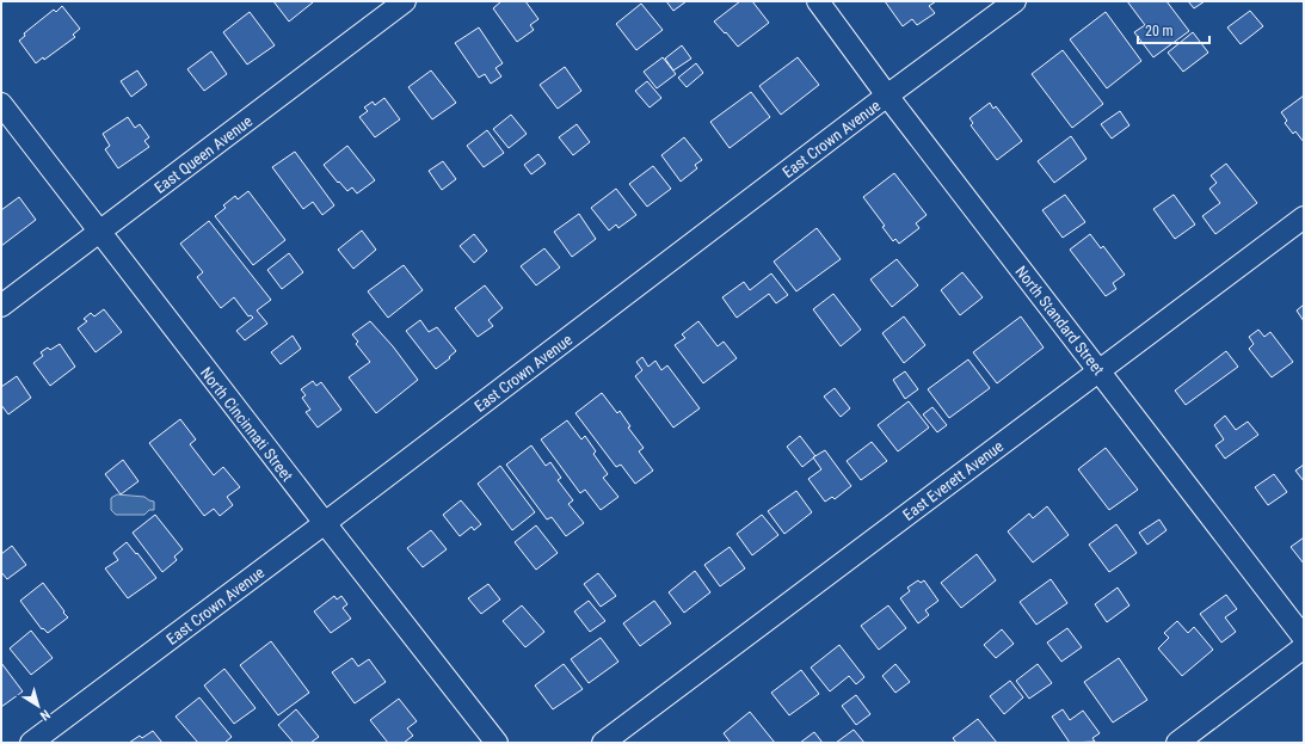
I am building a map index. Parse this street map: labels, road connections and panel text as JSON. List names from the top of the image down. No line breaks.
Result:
{"streets":{"street":["East Crown Avenue","East Queen Avenue","North Standard Street","North Cincinnati Street","East Everett Avenue"]},"crossings":[["East Crown Avenue","North Standard Street"],["East Crown Avenue","North Cincinnati Street"],["East Queen Avenue","North Cincinnati Street"],["North Standard Street","East Everett Avenue"]],"scale_bar":"20 m","north":"bottom right"}
